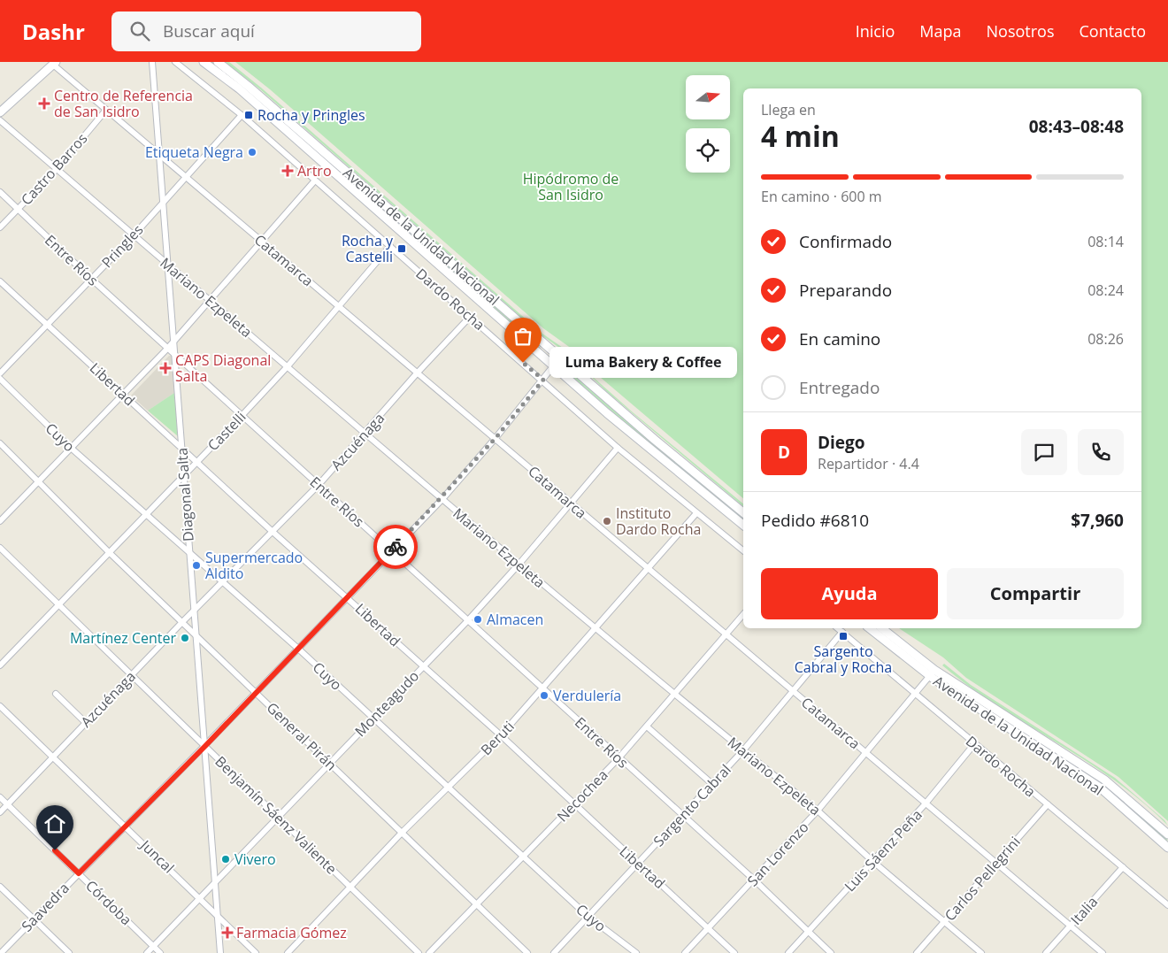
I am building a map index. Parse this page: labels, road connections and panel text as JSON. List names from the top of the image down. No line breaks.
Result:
{"streets":{"main road":["Avenida de la Unidad Nacional"],"street":["Castro Barros","Pringles","Entre Ríos","Catamarca","Mariano Ezpeleta","Dardo Rocha","Libertad","Castelli","Cuyo","Azcuénaga","Diagonal Salta","Monteagudo","General Pirán","Beruti","Necochea","Sargento Cabral","Benjamín Sáenz Valiente","Luis Sáenz Peña","San Lorenzo","Juncal","Carlos Pellegrini","Córdoba","Saavedra","Italia"]},"crossings":[["Castro Barros","Entre Ríos"],["Castro Barros","Catamarca"],["Castro Barros","Mariano Ezpeleta"],["Avenida de la Unidad Nacional","San Lorenzo"],["Avenida de la Unidad Nacional","Saavedra"],["Pringles","Entre Ríos"],["Pringles","Catamarca"],["Pringles","Mariano Ezpeleta"],["Pringles","Dardo Rocha"],["Pringles","Libertad"],["Pringles","Diagonal Salta"],["Entre Ríos","Castelli"],["Entre Ríos","Azcuénaga"],["Entre Ríos","Diagonal Salta"],["Entre Ríos","Monteagudo"],["Entre Ríos","Beruti"],["Entre Ríos","Necochea"],["Entre Ríos","Sargento Cabral"],["Entre Ríos","Luis Sáenz Peña"],["Entre Ríos","San Lorenzo"],["Entre Ríos","Saavedra"],["Catamarca","Castelli"],["Catamarca","Azcuénaga"],["Catamarca","Diagonal Salta"],["Catamarca","Monteagudo"],["Catamarca","Beruti"],["Catamarca","Necochea"],["Catamarca","Sargento Cabral"],["Catamarca","Luis Sáenz Peña"],["Catamarca","San Lorenzo"],["Catamarca","Carlos Pellegrini"],["Catamarca","Saavedra"],["Catamarca","Italia"],["Mariano Ezpeleta","Castelli"],["Mariano Ezpeleta","Azcuénaga"],["Mariano Ezpeleta","Diagonal Salta"],["Mariano Ezpeleta","Monteagudo"],["Mariano Ezpeleta","Beruti"],["Mariano Ezpeleta","Necochea"],["Mariano Ezpeleta","Sargento Cabral"],["Mariano Ezpeleta","Luis Sáenz Peña"],["Mariano Ezpeleta","San Lorenzo"],["Mariano Ezpeleta","Carlos Pellegrini"],["Mariano Ezpeleta","Saavedra"],["Dardo Rocha","Castelli"],["Dardo Rocha","Azcuénaga"],["Dardo Rocha","Monteagudo"],["Dardo Rocha","Beruti"],["Dardo Rocha","Sargento Cabral"],["Dardo Rocha","Luis Sáenz Peña"],["Dardo Rocha","San Lorenzo"],["Dardo Rocha","Carlos Pellegrini"],["Dardo Rocha","Saavedra"],["Dardo Rocha","Italia"],["Libertad","Castelli"],["Libertad","Azcuénaga"],["Libertad","Diagonal Salta"],["Libertad","Monteagudo"],["Libertad","Beruti"],["Libertad","Necochea"],["Libertad","Sargento Cabral"],["Libertad","San Lorenzo"],["Libertad","Saavedra"],["Castelli","Cuyo"],["Castelli","Diagonal Salta"],["Castelli","General Pirán"],["Castelli","Benjamín Sáenz Valiente"],["Cuyo","Azcuénaga"],["Cuyo","Diagonal Salta"],["Cuyo","Monteagudo"],["Cuyo","Beruti"],["Cuyo","Necochea"],["Cuyo","Sargento Cabral"],["Cuyo","Saavedra"],["Azcuénaga","Diagonal Salta"],["Azcuénaga","General Pirán"],["Azcuénaga","Benjamín Sáenz Valiente"],["Azcuénaga","Juncal"],["Azcuénaga","Córdoba"],["Diagonal Salta","Monteagudo"],["Diagonal Salta","General Pirán"],["Diagonal Salta","Benjamín Sáenz Valiente"],["Diagonal Salta","Juncal"],["Diagonal Salta","Saavedra"],["Monteagudo","General Pirán"],["Monteagudo","Benjamín Sáenz Valiente"],["Monteagudo","Juncal"],["Monteagudo","Córdoba"],["General Pirán","Beruti"],["General Pirán","Necochea"],["General Pirán","Saavedra"],["Beruti","Benjamín Sáenz Valiente"],["Benjamín Sáenz Valiente","Saavedra"],["Juncal","Saavedra"],["Córdoba","Saavedra"]],"parks":["Hipódromo de San Isidro"],"places":{"health":["Centro de Referencia de San Isidro","Artro","CAPS Diagonal Salta","Farmacia Gómez"],"transit":["Rocha y Pringles","Rocha y Castelli","Sargento Cabral y Rocha"],"other":["Etiqueta Negra","Luma Bakery & Coffee","Instituto Dardo Rocha","Supermercado Aldito","Almacen","Martínez Center","Verdulería","Vivero"]},"north":"right","page":{"header":"Dashr","search":"Buscar aquí","nav":["Inicio","Mapa","Nosotros","Contacto"],"heading":["4 min","Llega en","08:43–08:48"],"panel":["Diego","Repartidor · 4.4","Pedido #6810","$7,960"],"bar":"En camino · 600 m","list":[["Confirmado","08:14"],["Preparando","08:24"],["En camino","08:26"],"Entregado"],"bubble":"Luma Bakery & Coffee","round":"D","buttons":["Ayuda","Compartir"]}}
